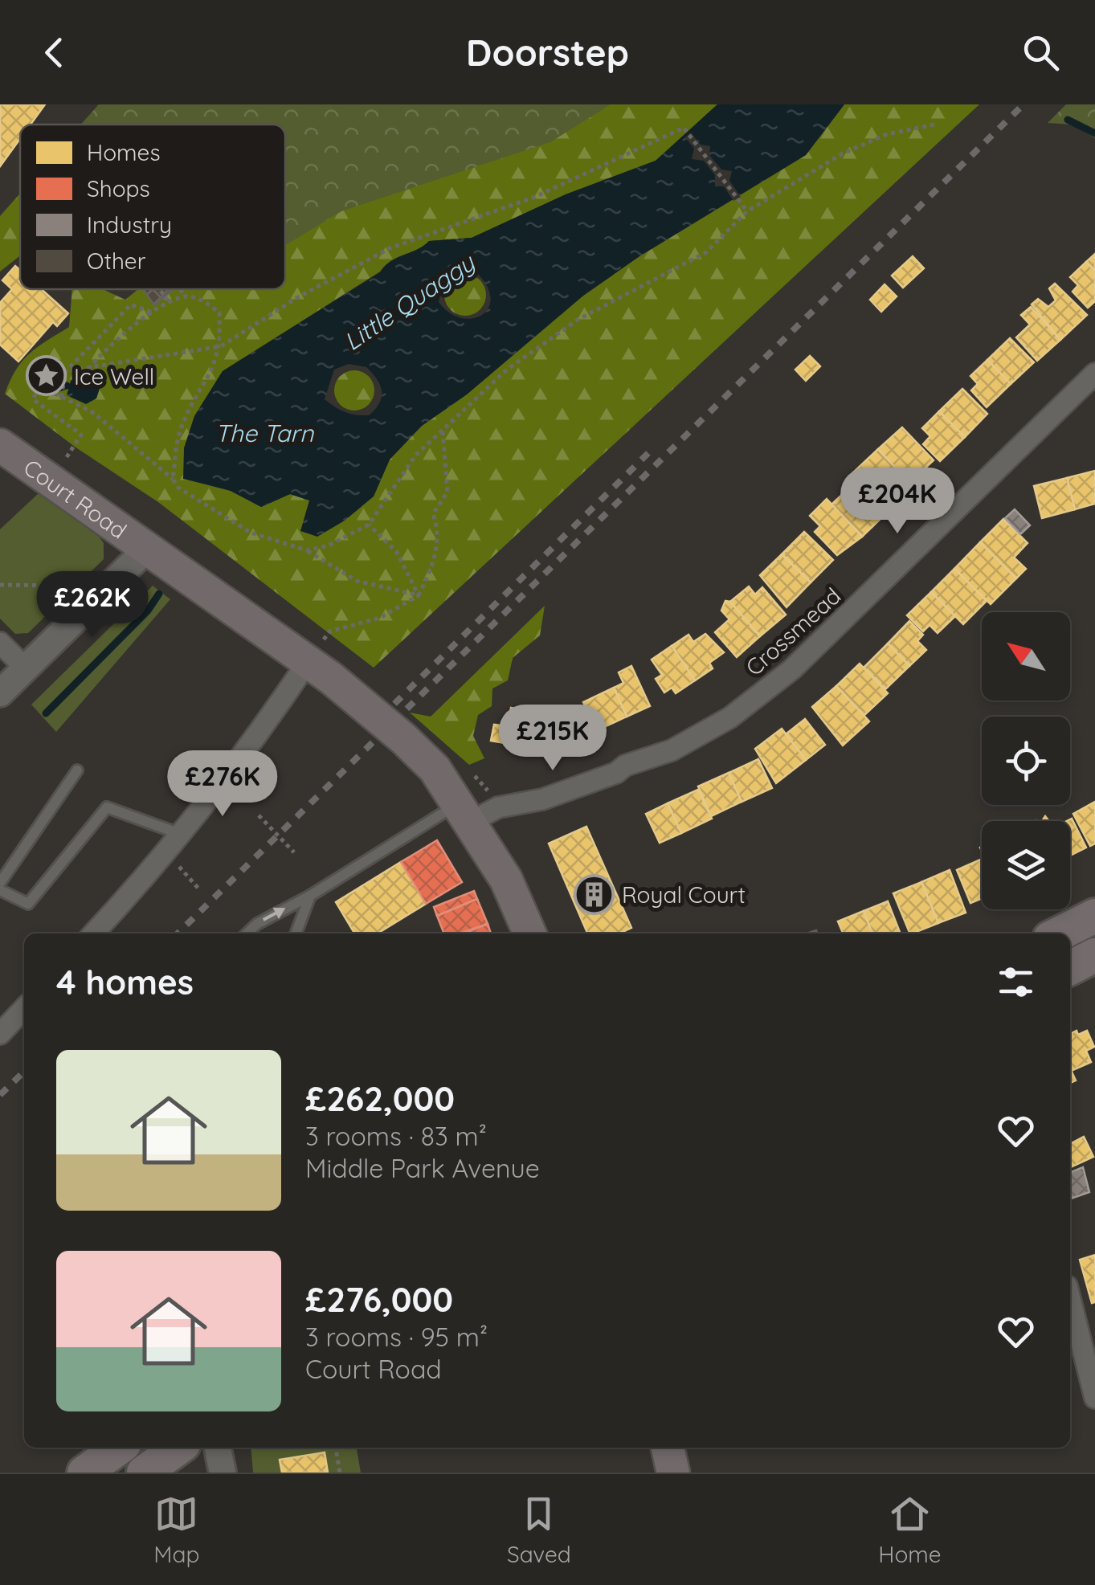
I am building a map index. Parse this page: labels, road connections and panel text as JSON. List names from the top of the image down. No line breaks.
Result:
{"streets":{"main road":["Court Road"],"street":["Crossmead"]},"crossings":[["Court Road","Crossmead"]],"water":["Little Quaggy","The Tarn"],"places":{"place":["Ice Well"],"building":["Royal Court"]},"legend":["Homes","Shops","Industry","Other"],"north":"top left","page":{"header":"Doorstep","price":["£204K","£262K","£215K","£276K"],"heading":"4 homes","list":[{"name":"£262,000","note":"3 rooms · 83 m² · Middle Park Avenue"},{"name":"£276,000","note":"3 rooms · 95 m² · Court Road"}],"tabs":["Map","Saved","Home"]}}
